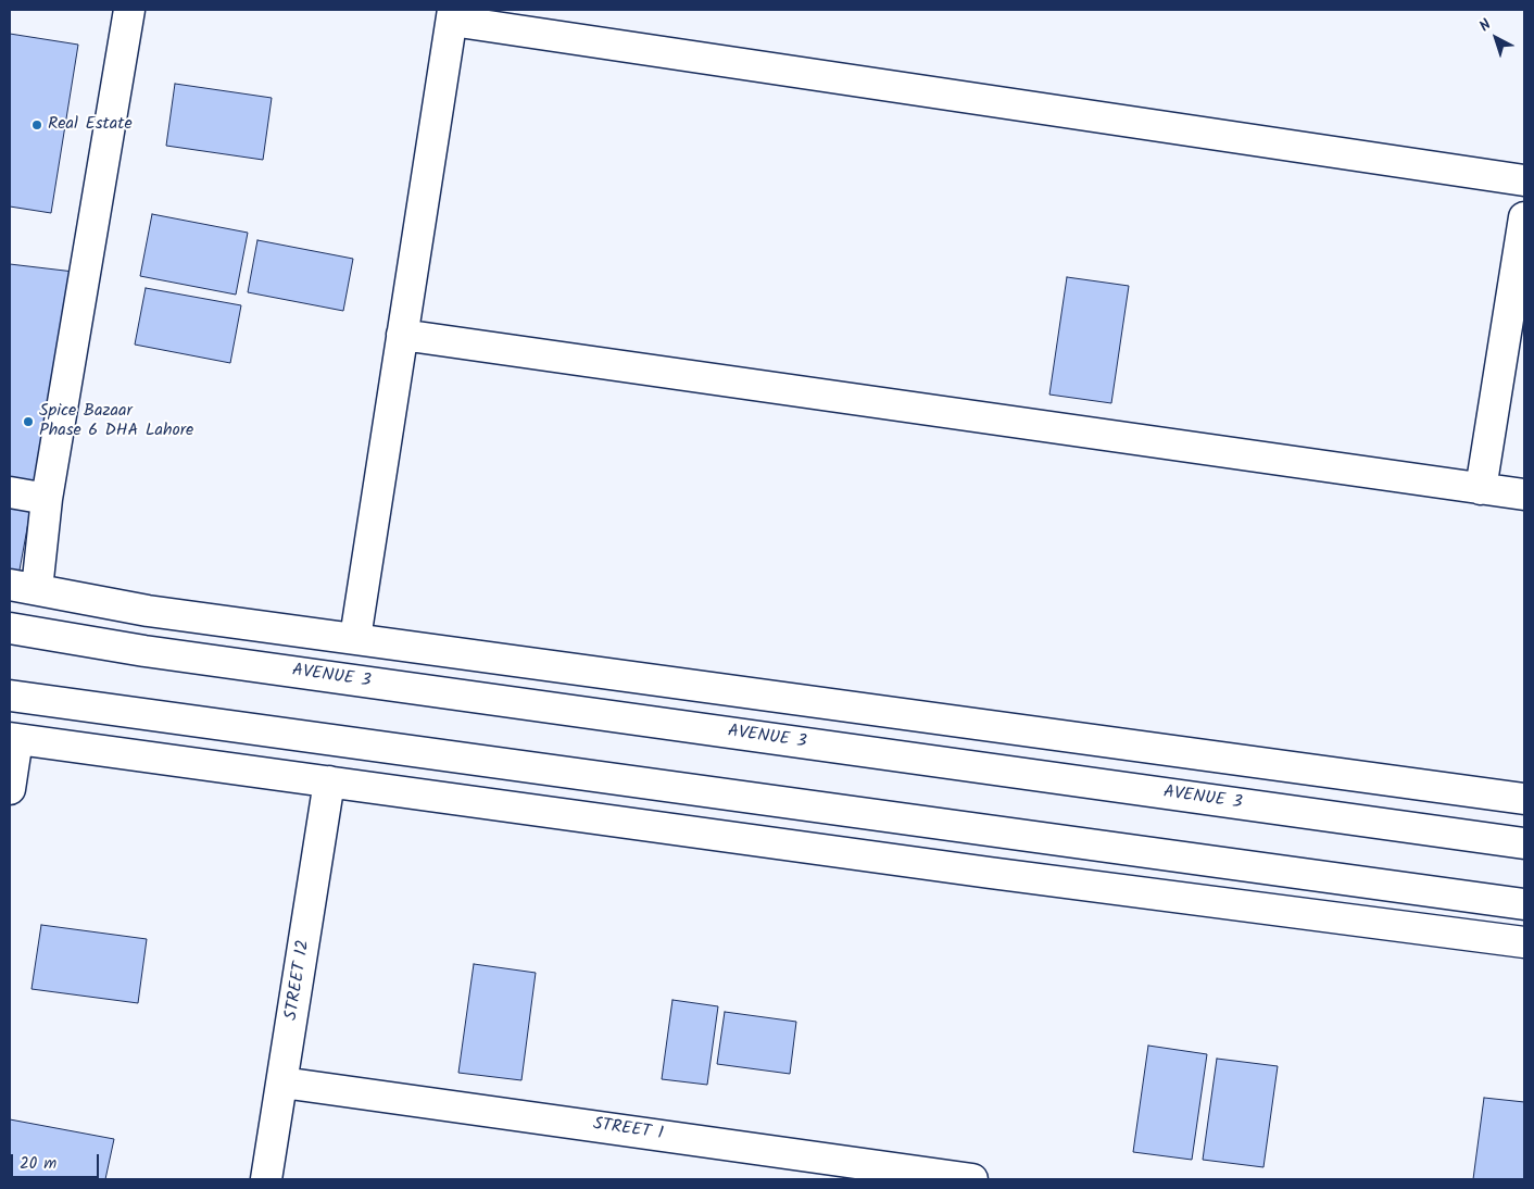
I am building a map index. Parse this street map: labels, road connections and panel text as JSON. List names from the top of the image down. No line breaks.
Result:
{"streets":{"street":["AVENUE 3","STREET 12","STREET 1"]},"crossings":[["STREET 12","STREET 1"]],"places":["Real Estate","Spice Bazaar Phase 6 DHA Lahore"],"scale_bar":"20 m","north":"top left"}
